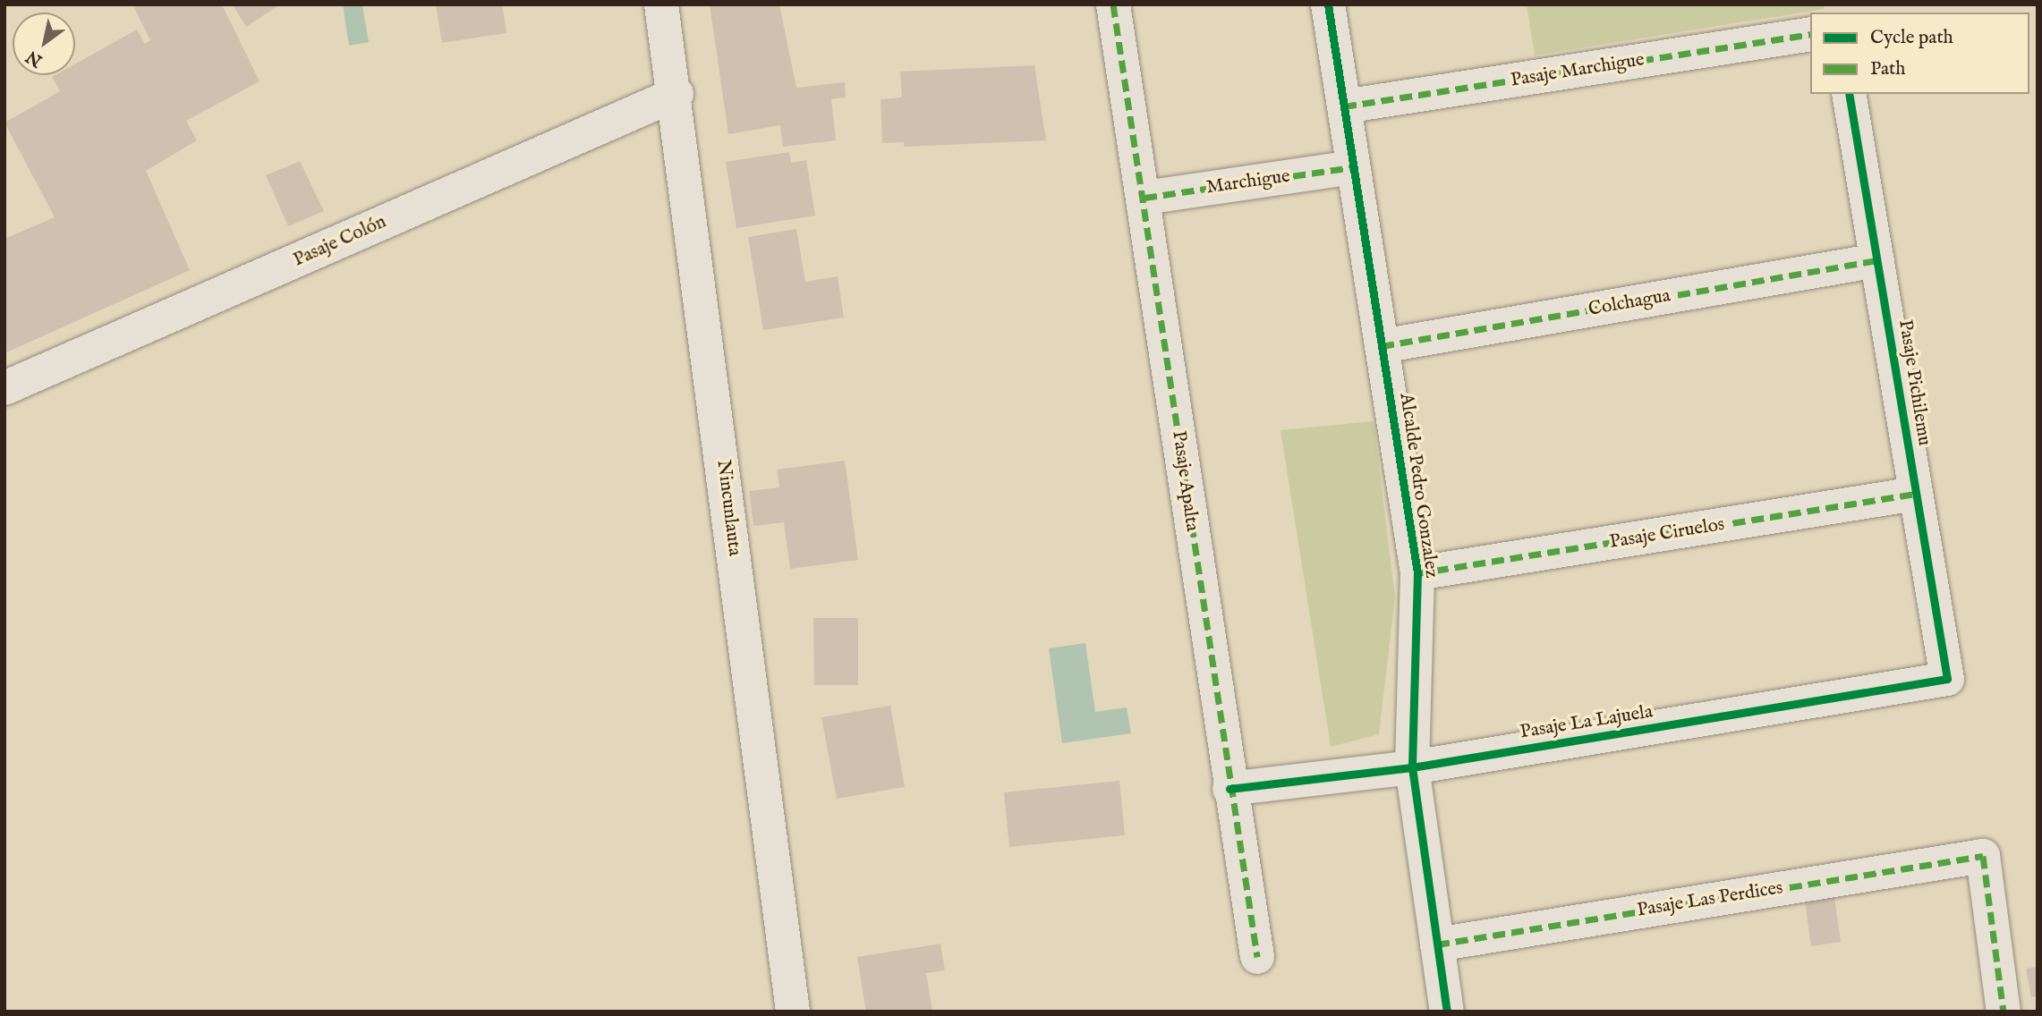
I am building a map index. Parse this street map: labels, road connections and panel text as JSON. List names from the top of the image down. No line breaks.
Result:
{"streets":{"street":["Pasaje Marchigue","Marchigue","Pasaje Colón","Colchagua","Pasaje Pichilemu","Pasaje Apalta","Alcalde Pedro Gonzalez","Nincunlauta","Pasaje Ciruelos","Pasaje La Lajuela","Pasaje Las Perdices"]},"crossings":[["Pasaje Marchigue","Alcalde Pedro Gonzalez"],["Marchigue","Pasaje Apalta"],["Marchigue","Alcalde Pedro Gonzalez"],["Pasaje Colón","Nincunlauta"],["Colchagua","Pasaje Pichilemu"],["Colchagua","Alcalde Pedro Gonzalez"],["Pasaje Pichilemu","Pasaje Ciruelos"],["Pasaje Pichilemu","Pasaje La Lajuela"],["Pasaje Apalta","Pasaje La Lajuela"],["Alcalde Pedro Gonzalez","Pasaje Ciruelos"],["Alcalde Pedro Gonzalez","Pasaje La Lajuela"],["Alcalde Pedro Gonzalez","Pasaje Las Perdices"]],"legend":["Cycle path","Path"],"north":"bottom left"}
